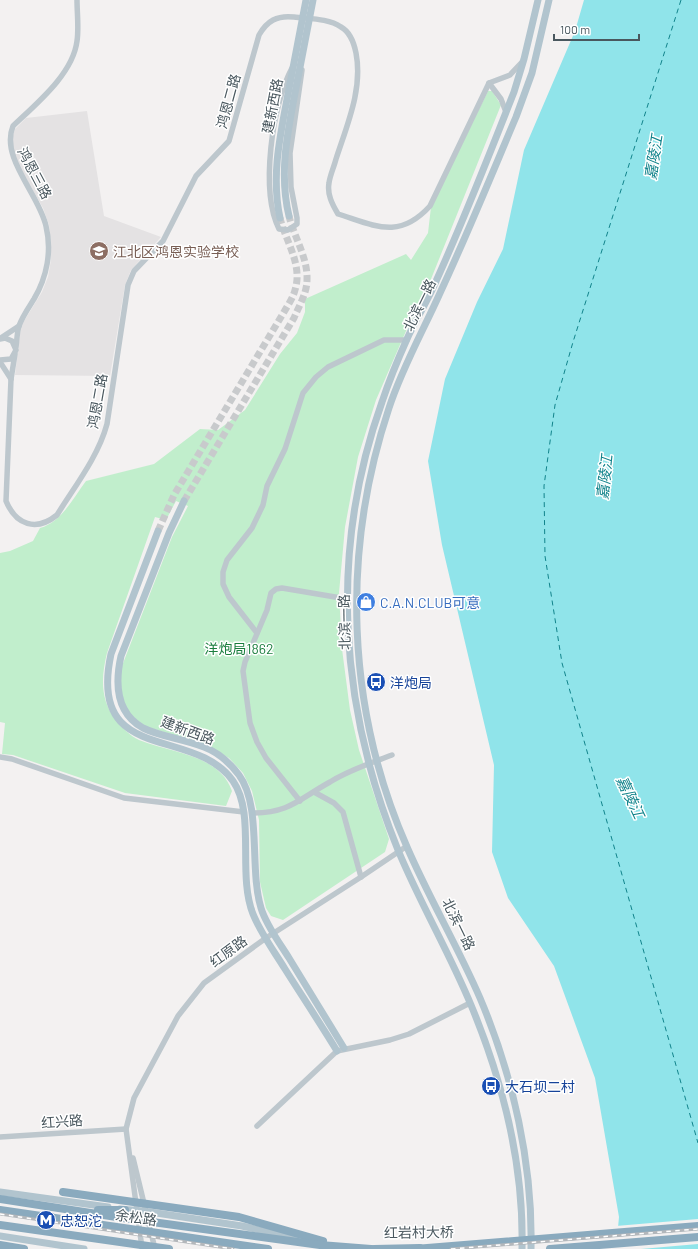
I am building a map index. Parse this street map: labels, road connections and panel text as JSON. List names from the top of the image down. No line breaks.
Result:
{"streets":{"highway":["余松路","红岩村大桥"],"main road":["建新西路","北滨一路"],"street":["鸿恩二路","鸿恩三路","红原路","红兴路"]},"crossings":[["鸿恩二路","建新西路"],["建新西路","红原路"],["北滨一路","红原路"],["红原路","红兴路"]],"water":["嘉陵江"],"parks":["洋炮局1862"],"places":{"school or university":["江北区鸿恩实验学校"],"shop":["C.A.N.CLUB可意"],"bus stop":["洋炮局","大石坝二村"],"metro station":["忠恕沱"]},"scale_bar":"100 m"}
